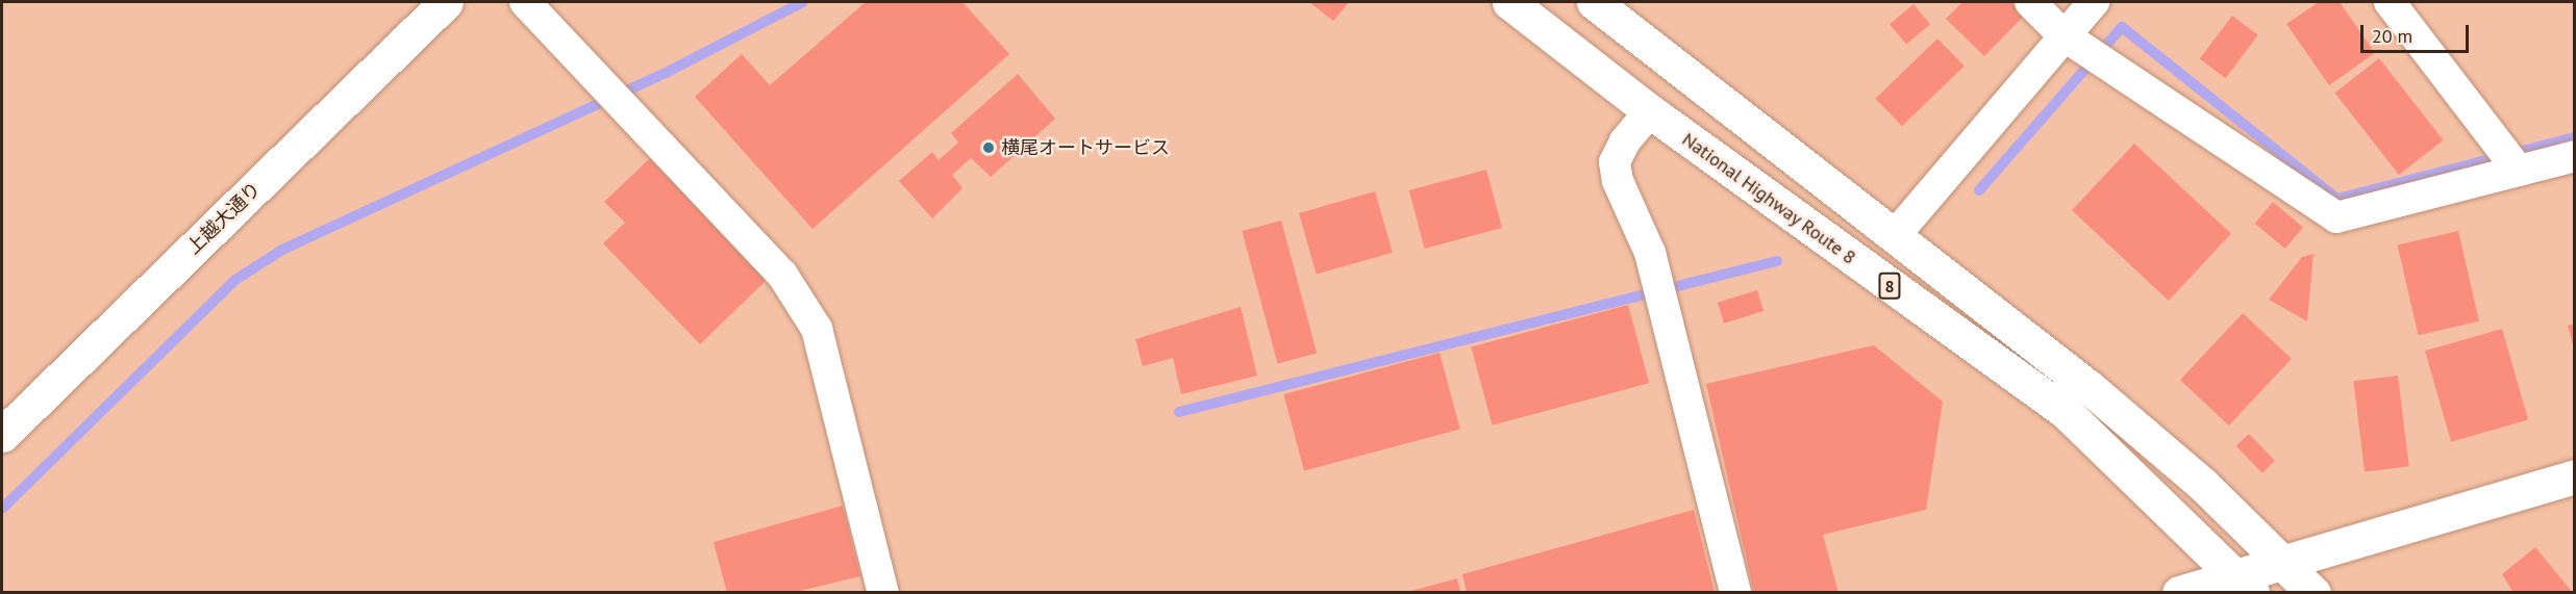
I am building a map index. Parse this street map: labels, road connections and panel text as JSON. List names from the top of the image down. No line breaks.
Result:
{"streets":{"main road":["National Highway Route 8","上越大通り","8"]},"places":["横尾オートサービス"],"scale_bar":"20 m"}
